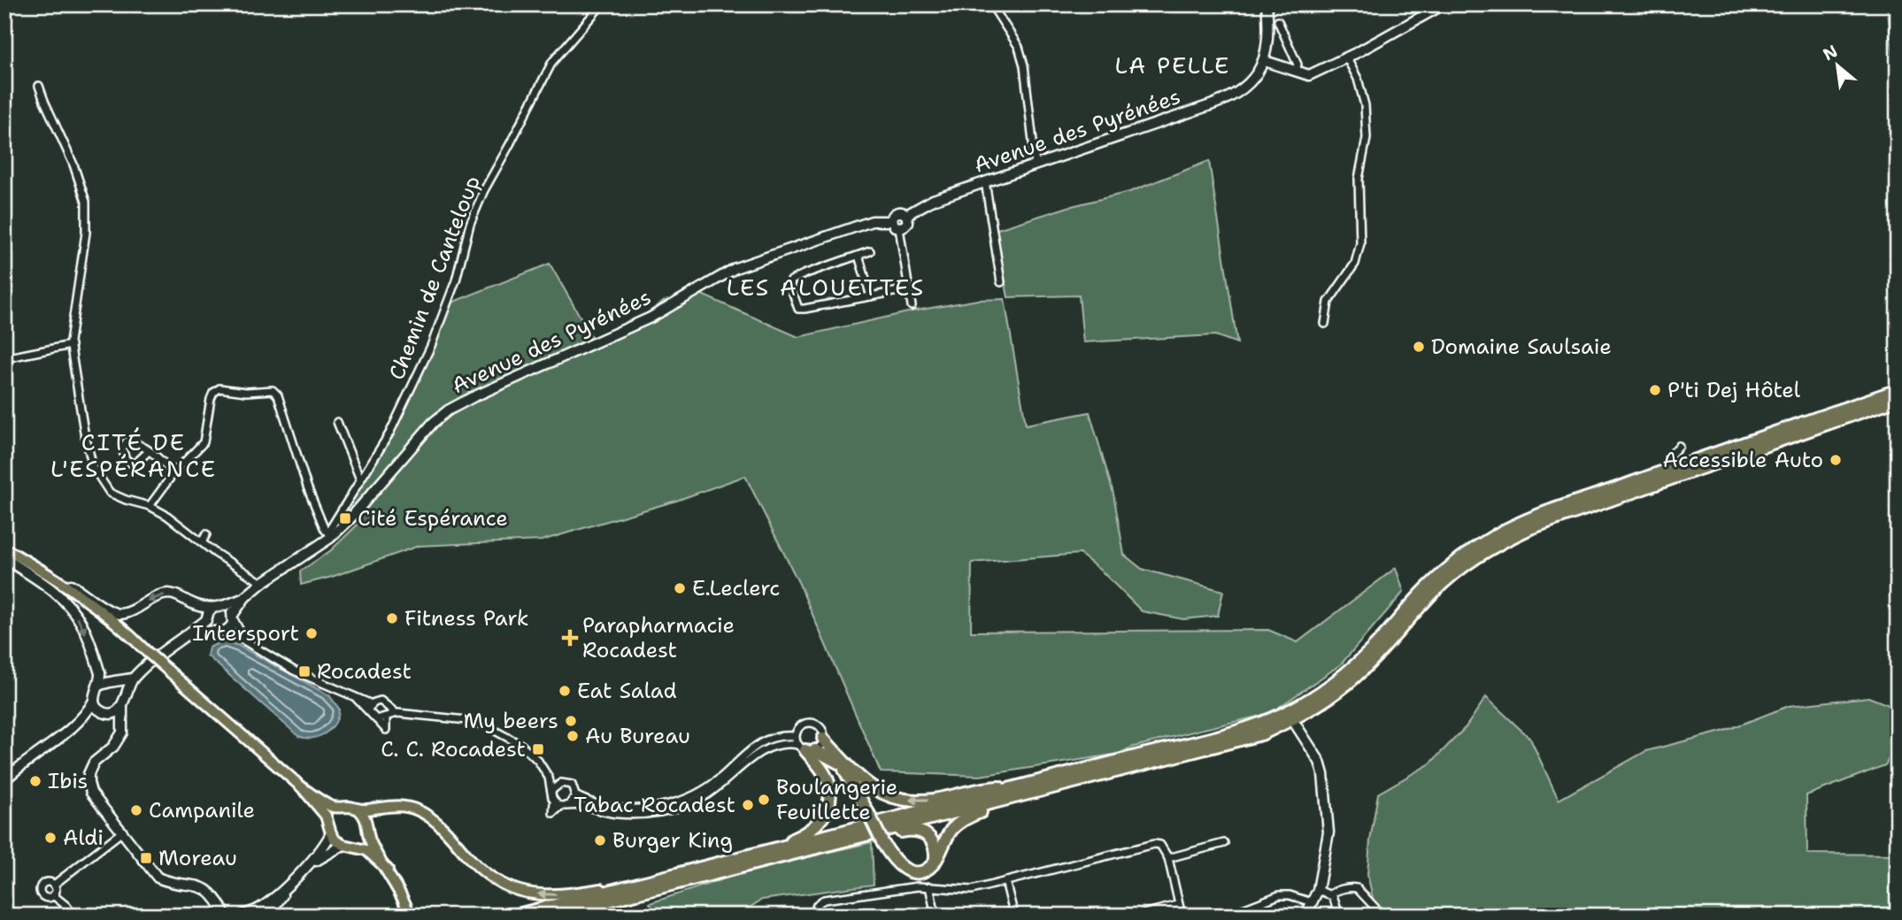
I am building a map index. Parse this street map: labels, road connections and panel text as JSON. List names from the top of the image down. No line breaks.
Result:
{"streets":{"main road":["Avenue des Pyrénées"],"street":["Chemin de Canteloup"]},"crossings":[["Avenue des Pyrénées","Chemin de Canteloup"]],"districts":["LA PELLE","LES ALOUETTES","CITÉ DE L'ESPÉRANCE"],"places":{"other":["Domaine Saulsaie","P'ti Dej Hôtel","Accessible Auto","E.Leclerc","Fitness Park","Intersport","Eat Salad","My beers","Au Bureau","Ibis","Boulangerie Feuillette","Tabac Rocadest","Campanile","Aldi","Burger King"],"transit":["Cité Espérance","Rocadest","C. C. Rocadest","Moreau"],"health":["Parapharmacie Rocadest"]},"north":"top left"}
